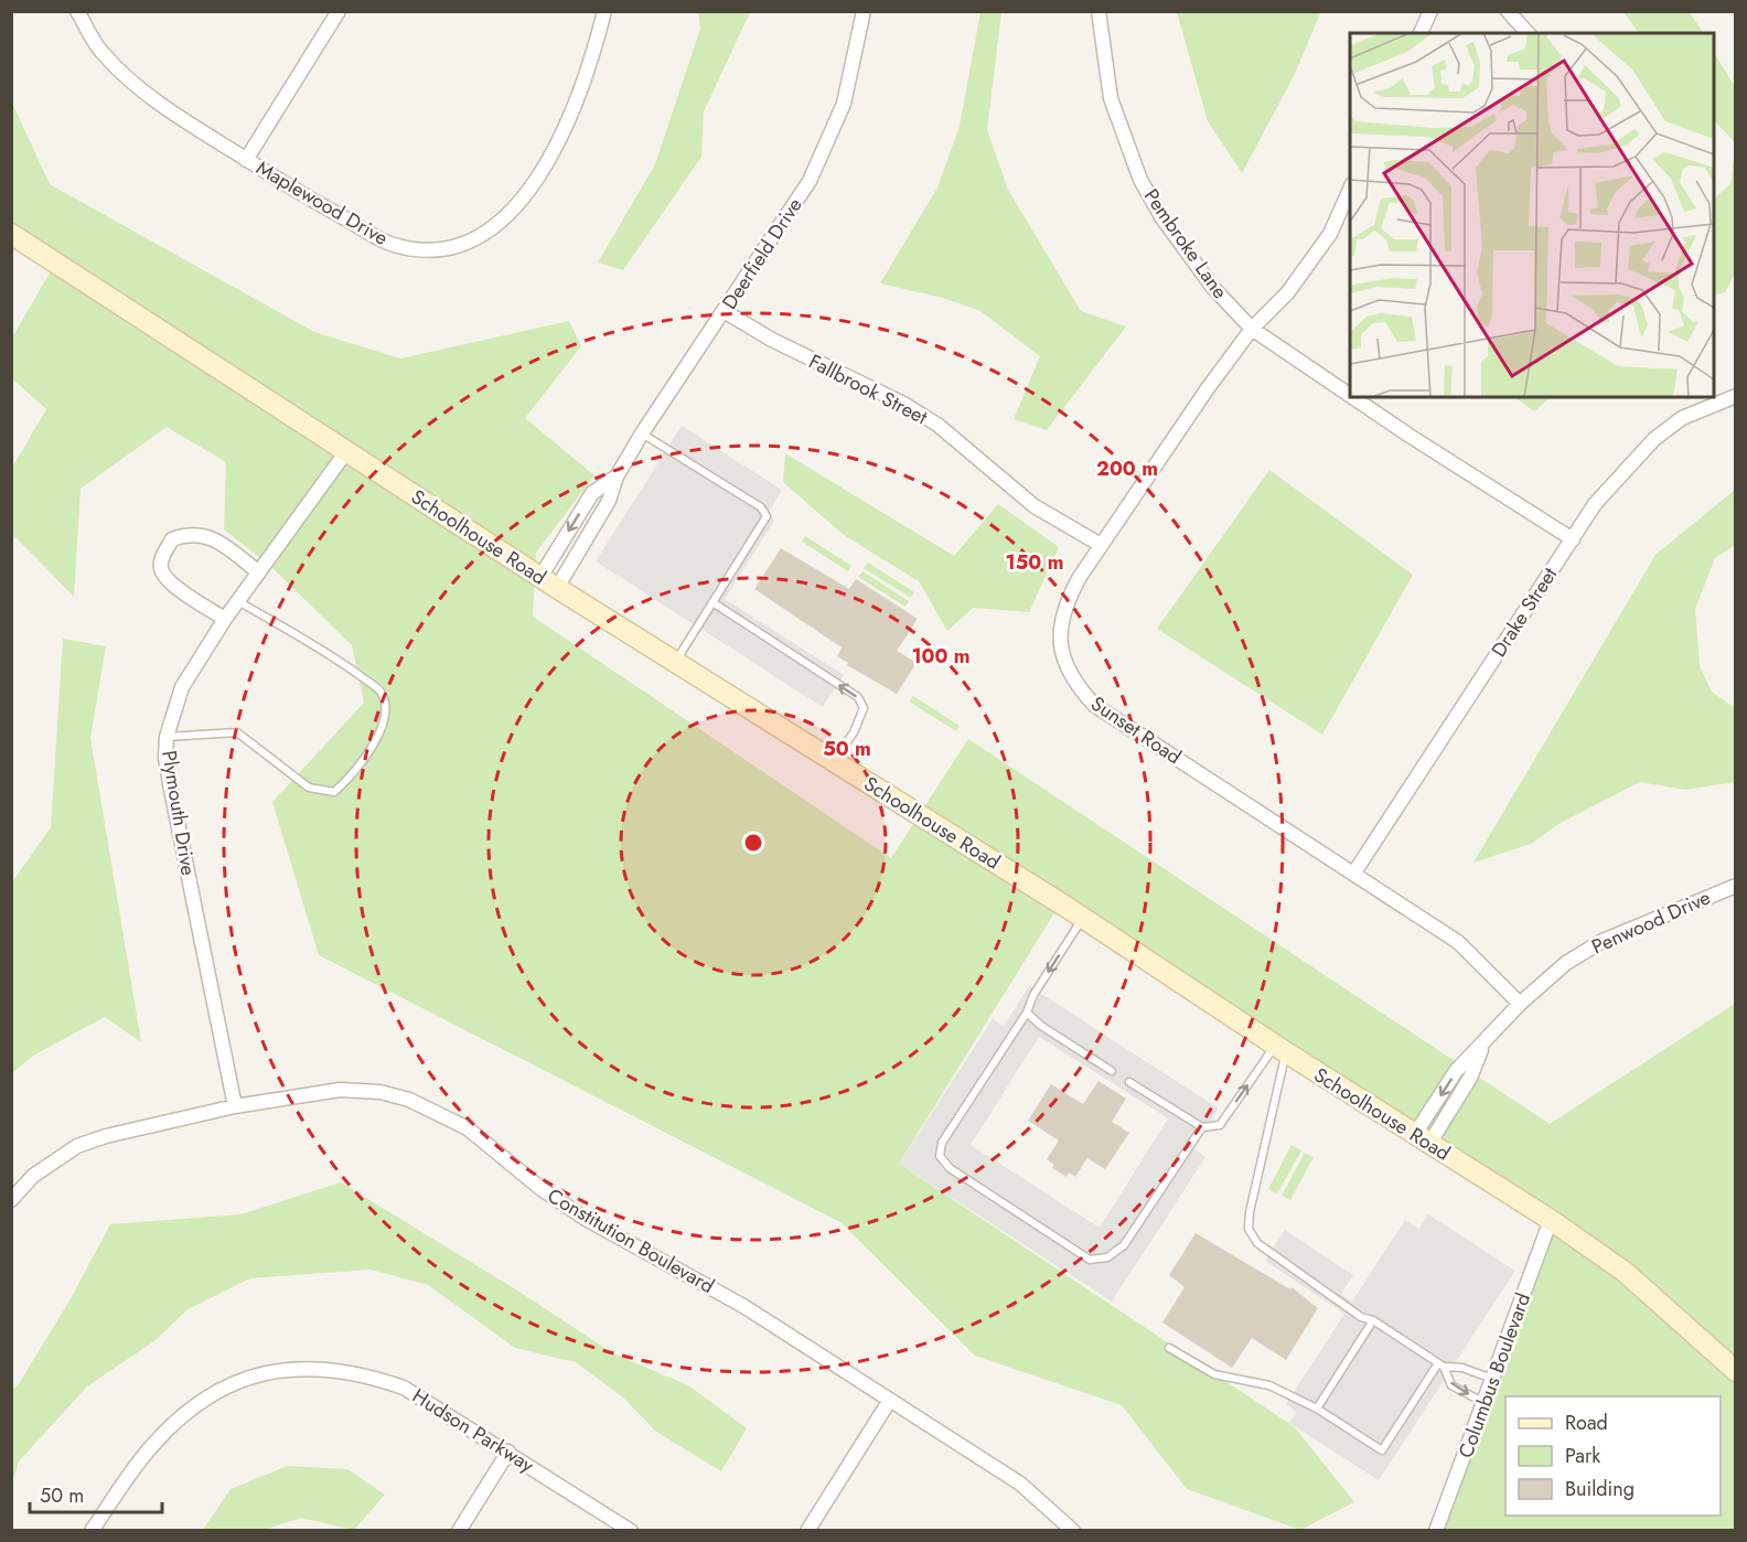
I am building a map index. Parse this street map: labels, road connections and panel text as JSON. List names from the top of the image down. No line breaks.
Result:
{"streets":{"street":["Maplewood Drive","Pembroke Lane","Deerfield Drive","Fallbrook Street","Schoolhouse Road","Drake Street","Sunset Road","Plymouth Drive","Penwood Drive","Constitution Boulevard","Columbus Boulevard","Hudson Parkway"]},"crossings":[["Pembroke Lane","Drake Street"],["Pembroke Lane","Sunset Road"],["Deerfield Drive","Fallbrook Street"],["Deerfield Drive","Schoolhouse Road"],["Fallbrook Street","Sunset Road"],["Schoolhouse Road","Plymouth Drive"],["Schoolhouse Road","Penwood Drive"],["Schoolhouse Road","Columbus Boulevard"],["Drake Street","Sunset Road"],["Sunset Road","Penwood Drive"],["Plymouth Drive","Constitution Boulevard"]],"legend":["Road","Park","Building"],"scale_bar":"50 m","rings":["200 m","150 m","100 m","50 m"]}
